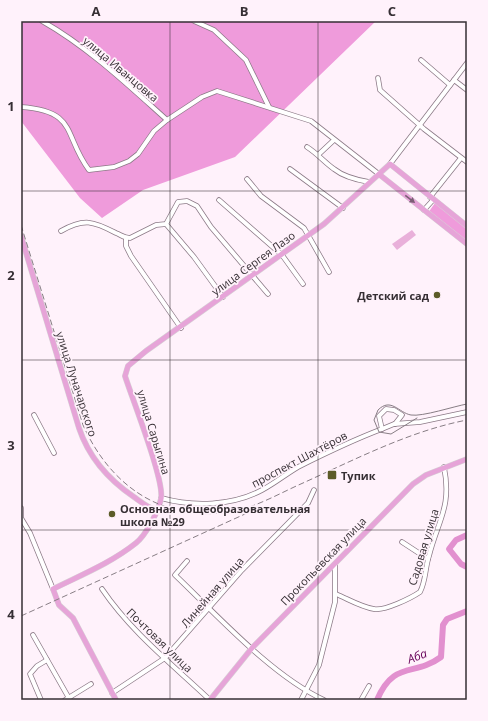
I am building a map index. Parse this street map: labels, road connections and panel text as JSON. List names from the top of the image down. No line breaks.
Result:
{"streets":{"main road":["улица Сергея Лазо","улица Луначарского","улица Сарыгина","Прокопьевская улица"],"street":["улица Иванцовка","проспект Шахтёров","Садовая улица","Линейная улица","Почтовая улица"]},"crossings":[["улица Сергея Лазо","улица Сарыгина"],["улица Сарыгина","проспект Шахтёров"],["Садовая улица","Прокопьевская улица"],["Прокопьевская улица","Почтовая улица"],["Линейная улица","Почтовая улица"]],"water":["Аба"],"places":{"other":["Детский сад","Основная общеобразовательная школа №29"],"transit":["Тупик"]},"grid":{"columns":["A","B","C"],"rows":["1","2","3","4"]}}
